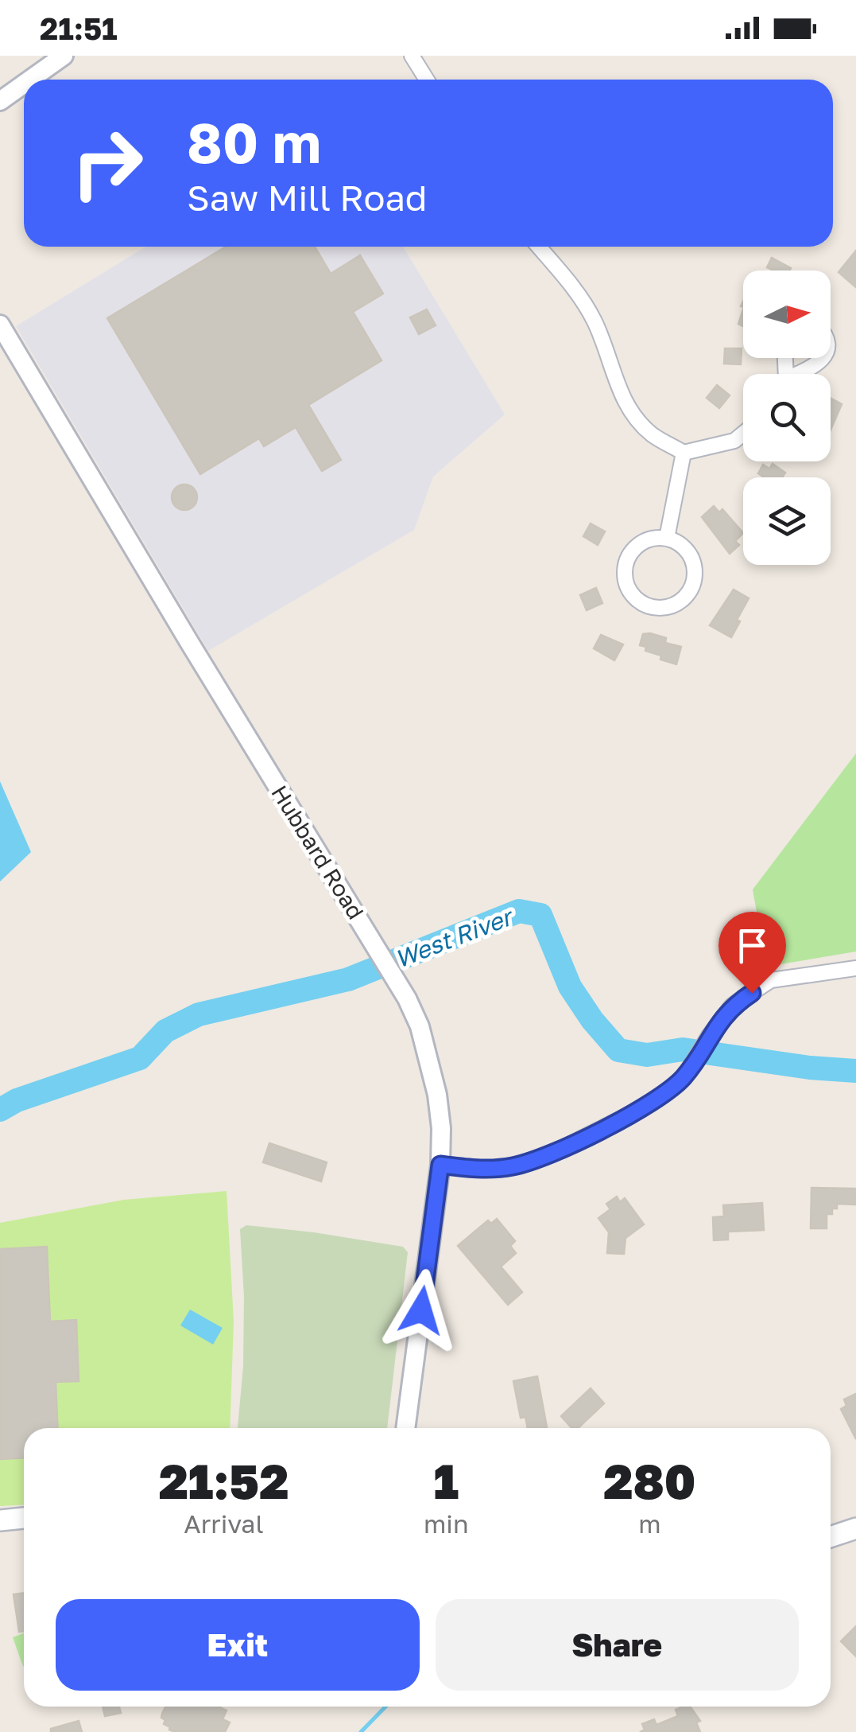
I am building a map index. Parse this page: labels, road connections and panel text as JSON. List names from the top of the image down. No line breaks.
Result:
{"streets":{"street":["Hubbard Road"]},"water":["West River"],"north":"right","page":{"status":"21:51","turn":["80 m","Saw Mill Road"],"eta":["21:52","Arrival","1","min","280","m"],"buttons":["Exit","Share"]}}
